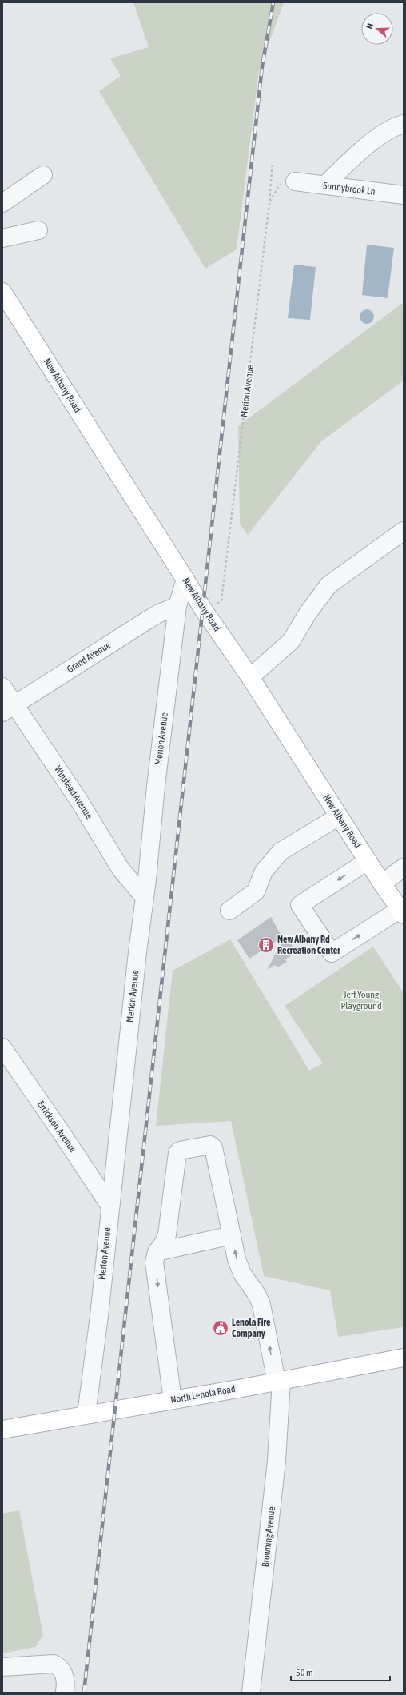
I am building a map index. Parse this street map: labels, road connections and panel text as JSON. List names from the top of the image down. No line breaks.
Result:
{"streets":{"main road":["New Albany Road","North Lenola Road"],"street":["Sunnybrook Ln","Merion Avenue","Grand Avenue","Winstead Avenue","Errickson Avenue","Browning Avenue"]},"crossings":[["New Albany Road","Merion Avenue"],["Merion Avenue","Grand Avenue"],["Merion Avenue","Winstead Avenue"],["Merion Avenue","Errickson Avenue"],["Merion Avenue","North Lenola Road"],["Grand Avenue","Winstead Avenue"],["North Lenola Road","Browning Avenue"]],"parks":["Jeff Young Playground"],"places":{"building":["New Albany Rd Recreation Center"],"public building":["Lenola Fire Company"]},"scale_bar":"50 m","north":"left"}
